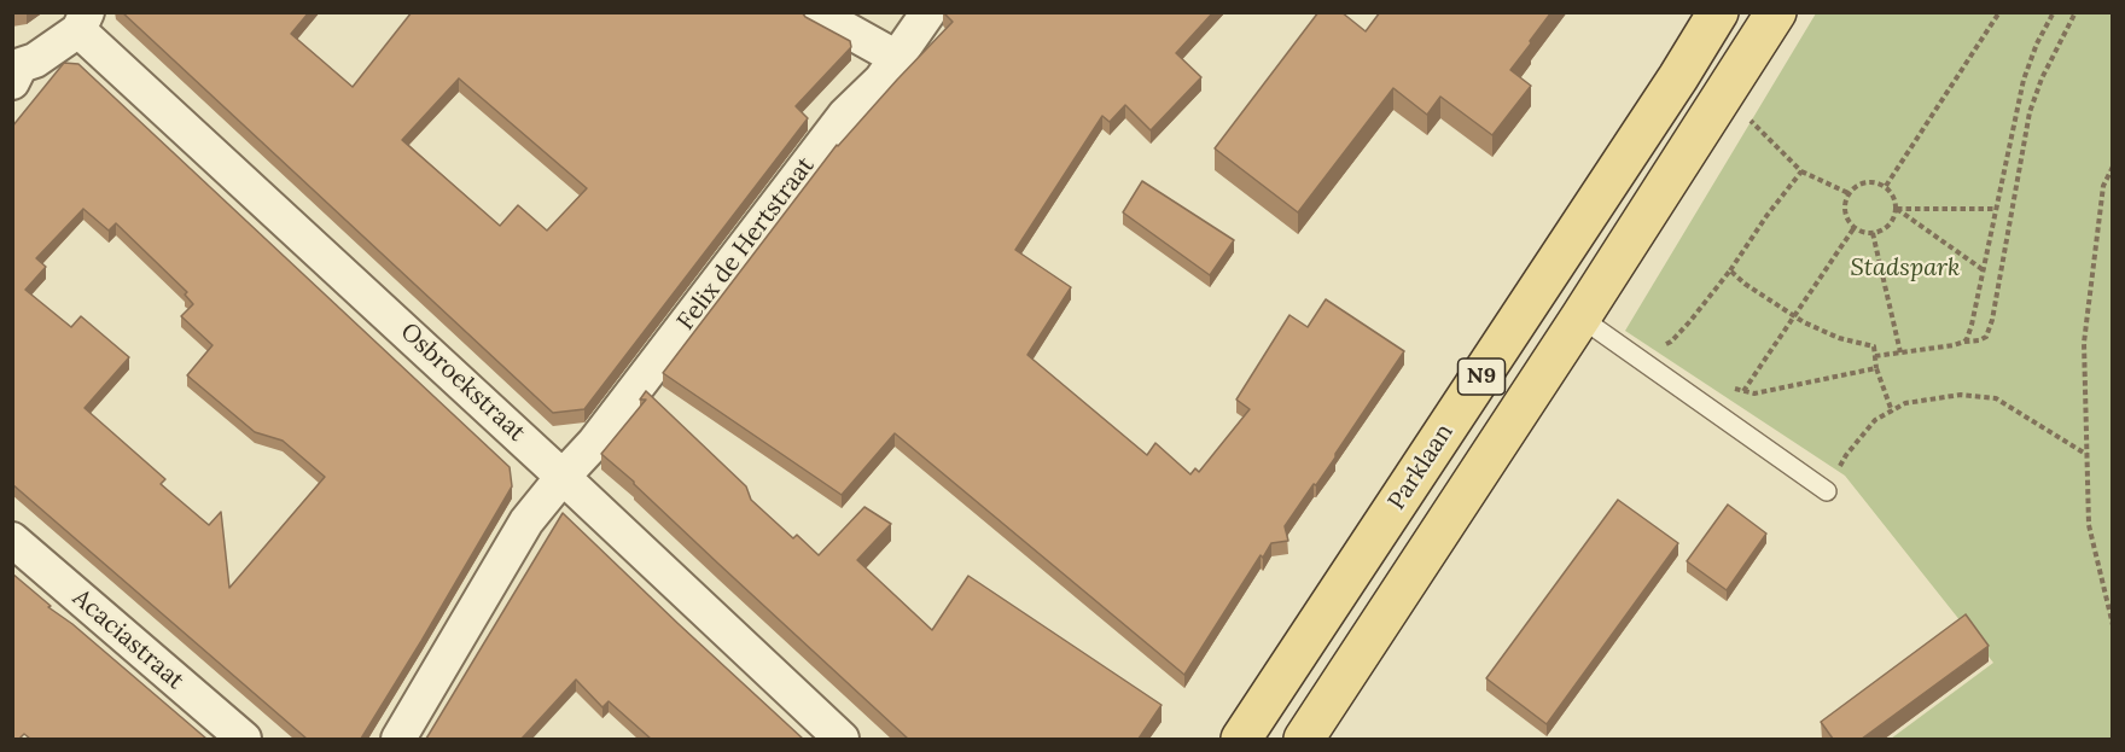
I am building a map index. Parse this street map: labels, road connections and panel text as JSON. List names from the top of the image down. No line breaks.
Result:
{"streets":{"main road":["N9","Parklaan"],"street":["Felix de Hertstraat","Osbroekstraat","Acaciastraat"]},"crossings":[["Felix de Hertstraat","Osbroekstraat"]],"parks":["Stadspark"]}
